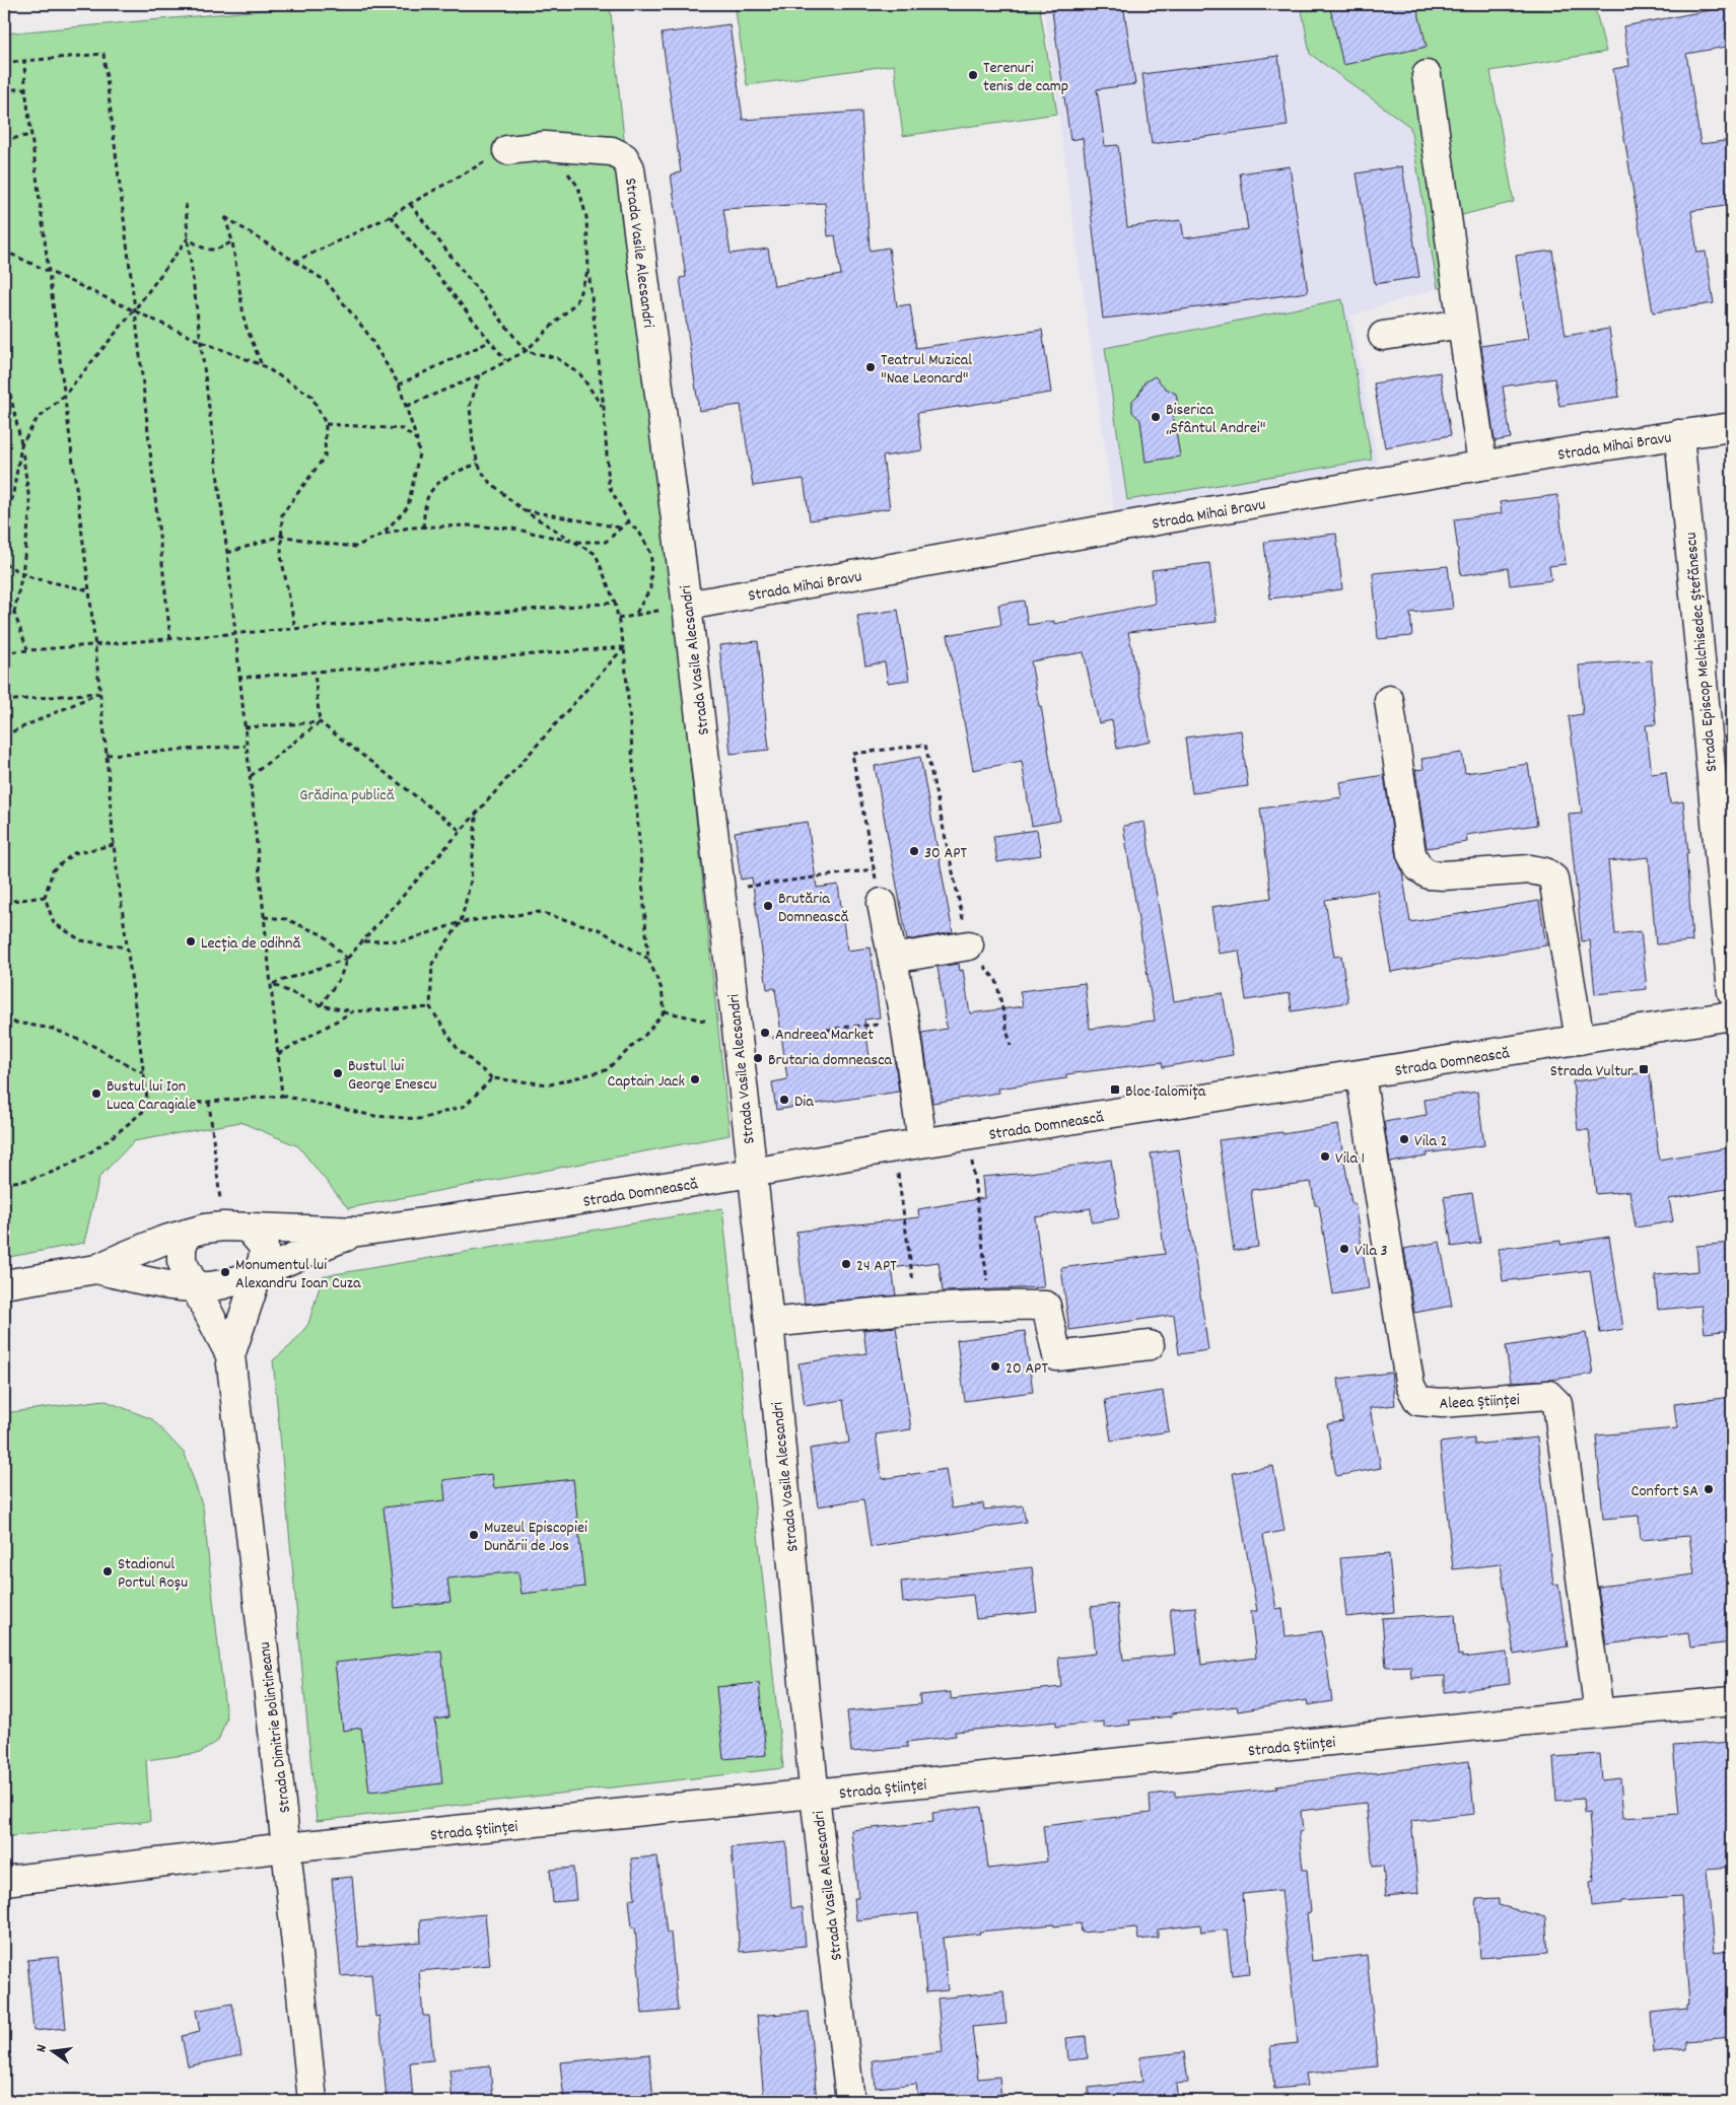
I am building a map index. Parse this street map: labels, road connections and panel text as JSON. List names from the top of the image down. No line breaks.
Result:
{"streets":{"street":["Strada Vasile Alecsandri","Strada Mihai Bravu","Strada Episcop Melchisedec Ștefănescu","Strada Domnească","Aleea Științei","Strada Dimitrie Bolintineanu","Strada Științei"]},"crossings":[["Strada Vasile Alecsandri","Strada Mihai Bravu"],["Strada Vasile Alecsandri","Strada Domnească"],["Strada Vasile Alecsandri","Strada Științei"],["Strada Mihai Bravu","Strada Episcop Melchisedec Ștefănescu"],["Strada Domnească","Aleea Științei"],["Strada Domnească","Strada Dimitrie Bolintineanu"],["Aleea Științei","Strada Științei"],["Strada Dimitrie Bolintineanu","Strada Științei"]],"parks":["Grădina publică"],"places":{"other":["Terenuri tenis de camp","Teatrul Muzical \"Nae Leonard\"","Biserica „Sfântul Andrei\"","30 APT","Brutăria Domnească","Lecția de odihnă","Andreea Market","Brutaria domneasca","Bustul lui George Enescu","Captain Jack","Bustul lui Ion Luca Caragiale","Dia","Vila 2","Vila 1","Vila 3","24 APT","Monumentul lui Alexandru Ioan Cuza","20 APT","Confort SA","Muzeul Episcopiei Dunării de Jos","Stadionul Portul Roșu"],"transit":["Strada Vultur","Bloc Ialomița"]},"north":"left"}
